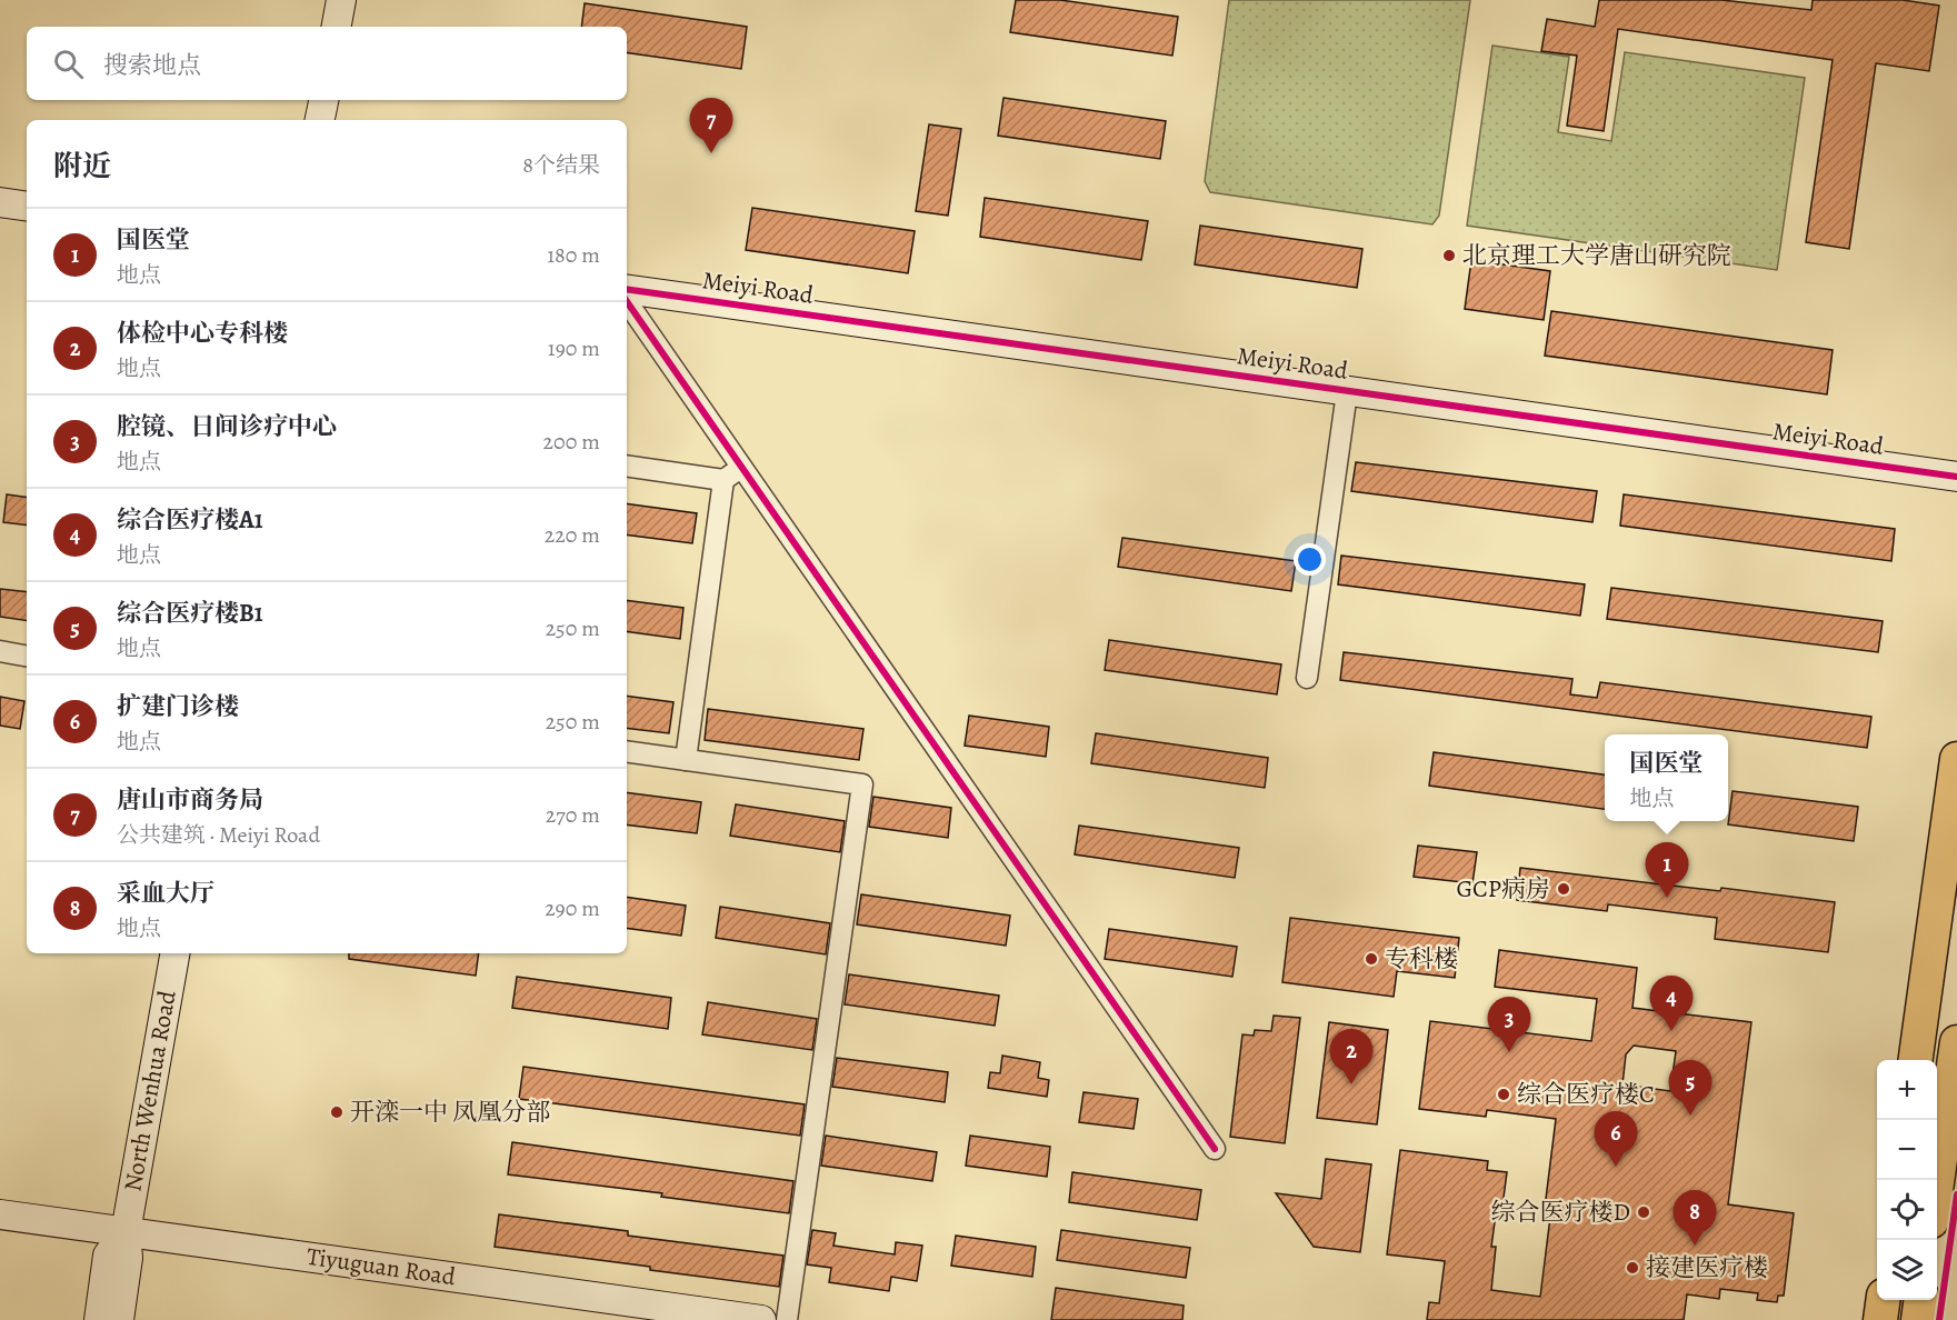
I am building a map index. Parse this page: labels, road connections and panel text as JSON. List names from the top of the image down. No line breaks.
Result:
{"streets":{"street":["Meiyi Road","North Wenhua Road","Tiyuguan Road"]},"crossings":[["North Wenhua Road","Tiyuguan Road"]],"places":["北京理工大学唐山研究院","GCP病房","专科楼","综合医疗楼C","开滦一中 凤凰分部","综合医疗楼D","接建医疗楼"],"page":{"search":"搜索地点","pins":["7","1","4","3","2","5","6","8"],"heading":["附近","8个结果"],"list":[{"mark":"1","name":"国医堂","note":"地点","value":"180 m"},{"mark":"2","name":"体检中心专科楼","note":"地点","value":"190 m"},{"mark":"3","name":"腔镜、日间诊疗中心","note":"地点","value":"200 m"},{"mark":"4","name":"综合医疗楼A1","note":"地点","value":"220 m"},{"mark":"5","name":"综合医疗楼B1","note":"地点","value":"250 m"},{"mark":"6","name":"扩建门诊楼","note":"地点","value":"250 m"},{"mark":"7","name":"唐山市商务局","note":"公共建筑 · Meiyi Road","value":"270 m"},{"mark":"8","name":"采血大厅","note":"地点","value":"290 m"}],"popup":["国医堂","地点"],"map_buttons":["+","−"]}}
